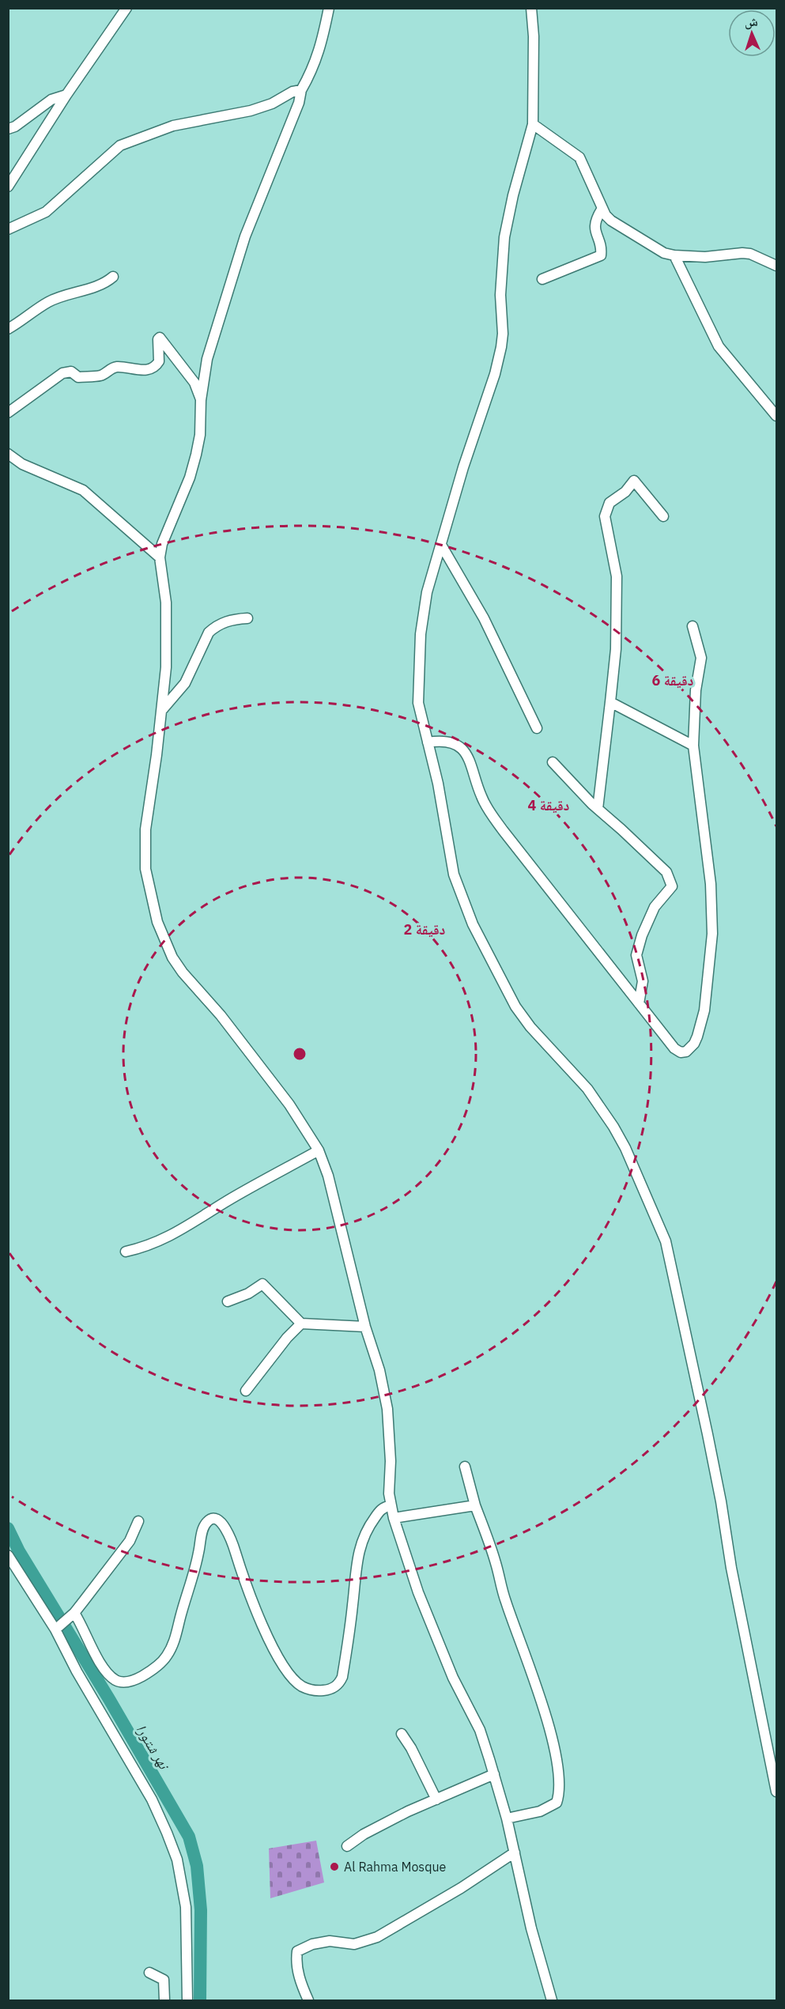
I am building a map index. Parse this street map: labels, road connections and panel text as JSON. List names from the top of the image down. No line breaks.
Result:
{"water":["نهر شتورا"],"places":["Al Rahma Mosque"],"north":"top","rings":["6 دقيقة","4 دقيقة","2 دقيقة"]}
